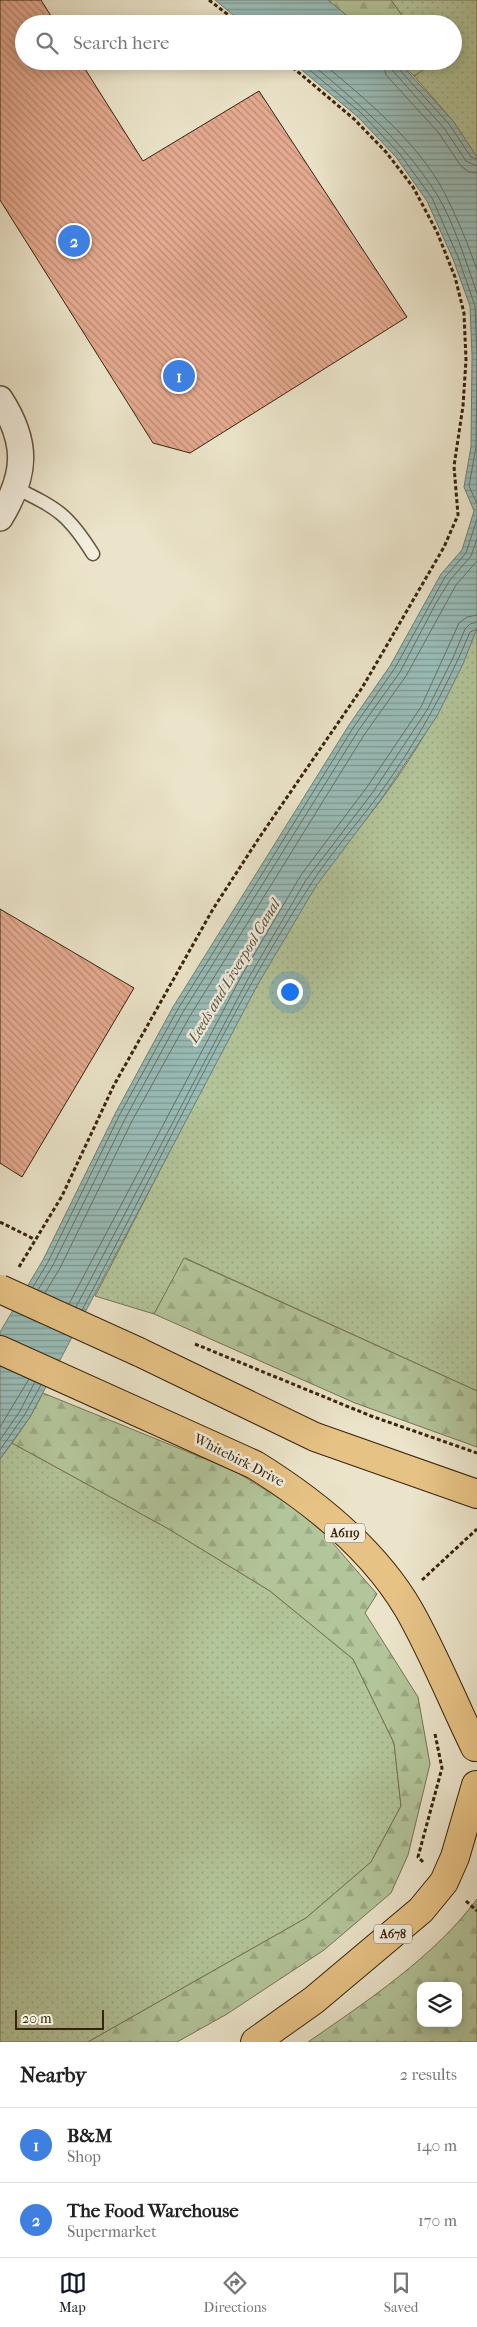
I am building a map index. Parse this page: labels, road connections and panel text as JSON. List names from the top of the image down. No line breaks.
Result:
{"streets":{"highway":["Whitebirk Drive","A6119","A678"]},"crossings":[["Whitebirk Drive","A678"]],"water":["Leeds and Liverpool Canal"],"scale_bar":"20 m","page":{"search":"Search here","pins":["2","1"],"scale":"20 m","heading":["Nearby","2 results"],"list":[{"mark":"1","name":"B&M","note":"Shop","value":"140 m"},{"mark":"2","name":"The Food Warehouse","note":"Supermarket","value":"170 m"}],"nav":["Map","Directions","Saved"]}}
